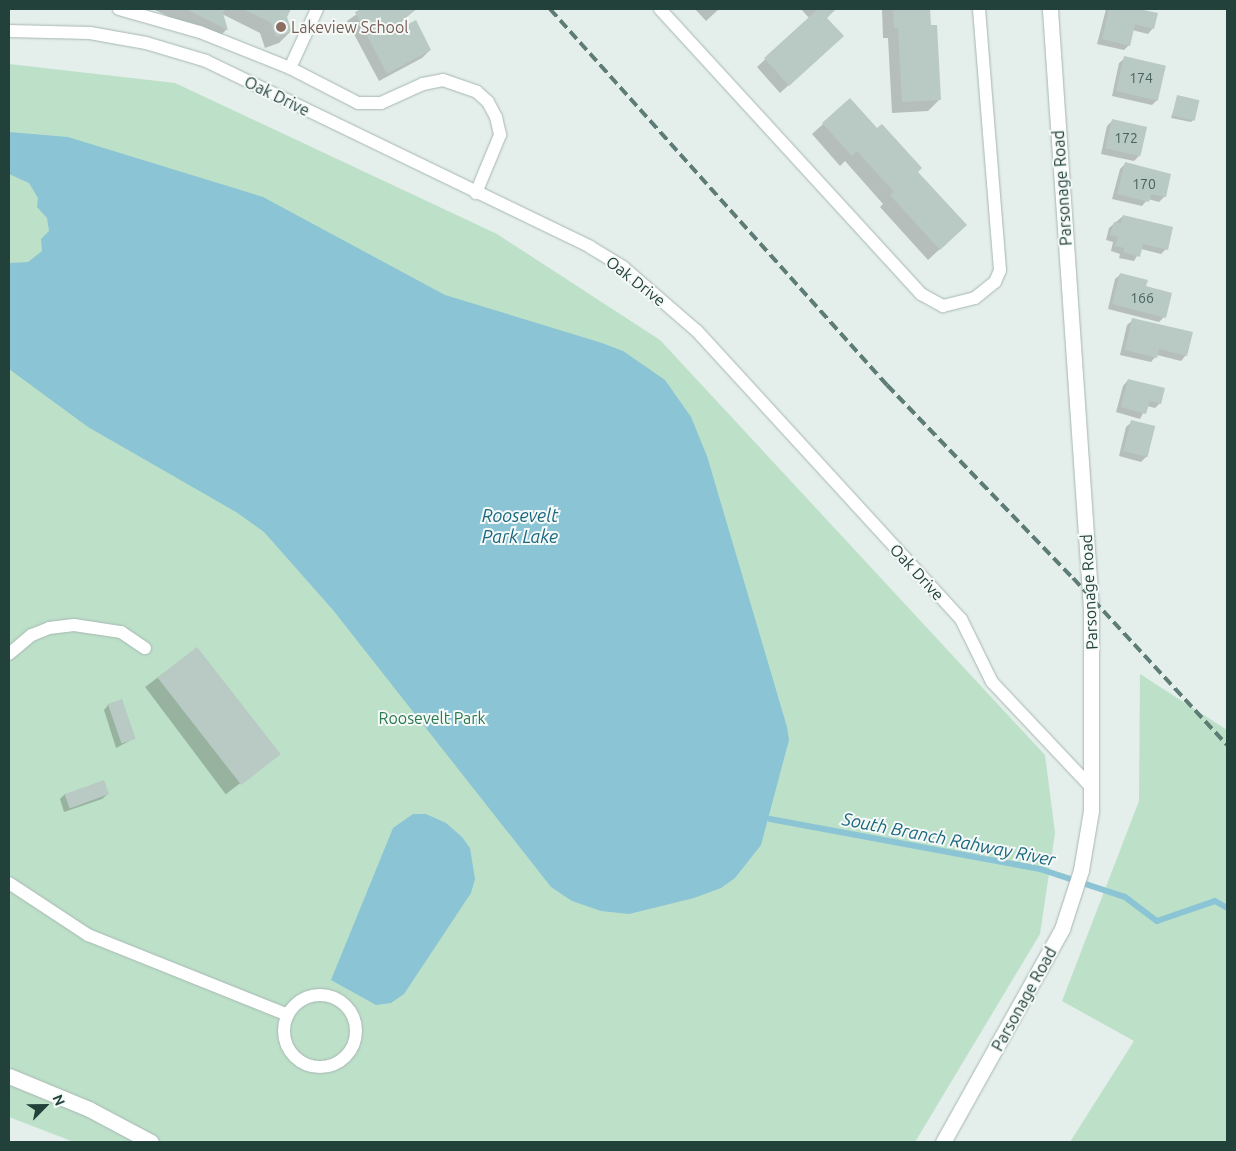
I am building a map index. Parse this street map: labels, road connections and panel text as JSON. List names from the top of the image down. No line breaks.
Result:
{"streets":{"street":["Parsonage Road"],"lane":["Oak Drive"]},"crossings":[["Oak Drive","Parsonage Road"]],"water":["Roosevelt Park Lake","South Branch Rahway River"],"parks":["Roosevelt Park"],"places":["Lakeview School"],"house_numbers":["174","172","170","166"],"north":"top right"}
